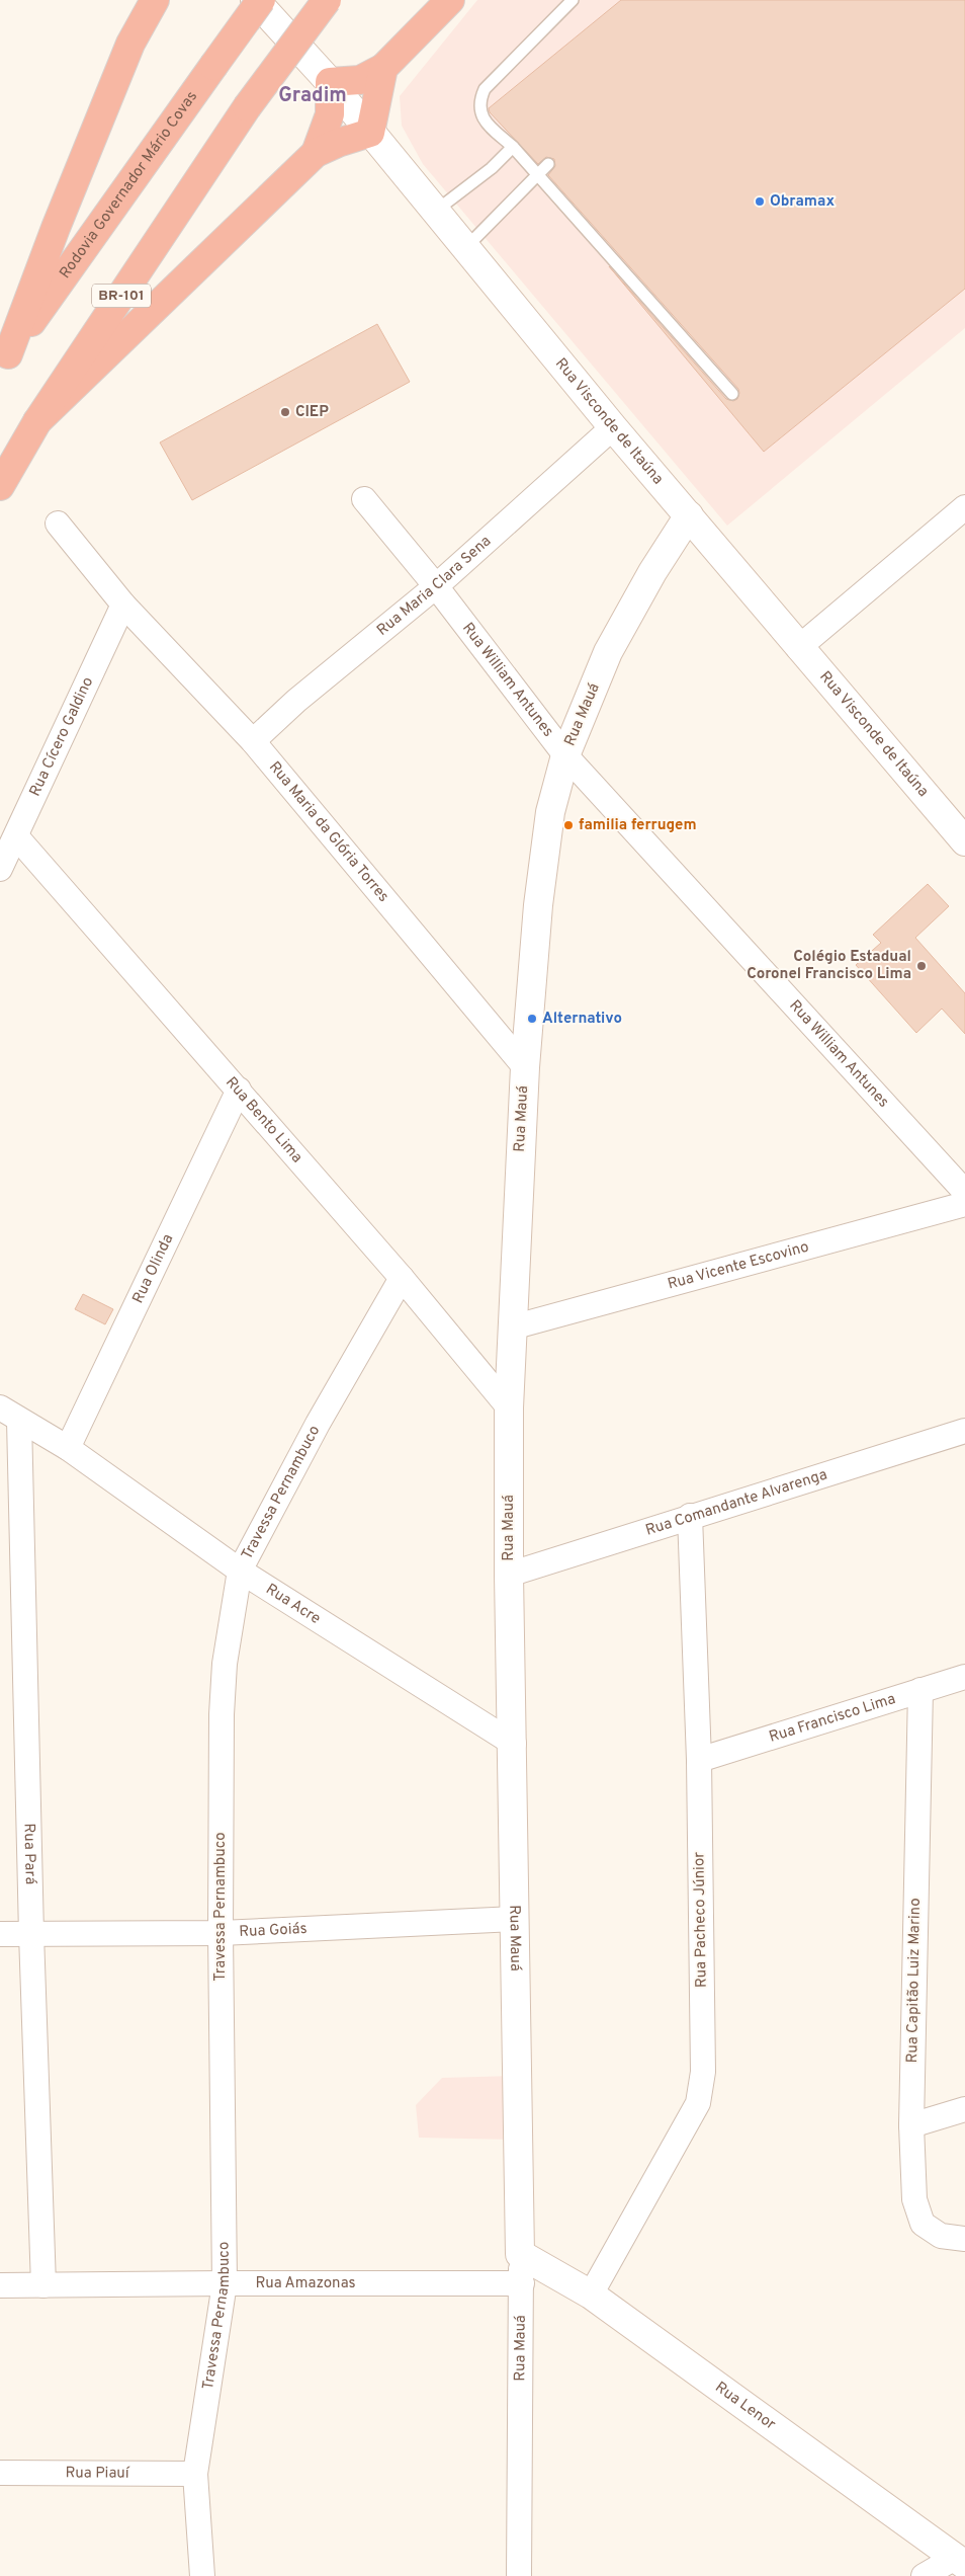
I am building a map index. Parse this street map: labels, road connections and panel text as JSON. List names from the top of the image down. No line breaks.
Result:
{"streets":{"highway":["Rodovia Governador Mário Covas","BR-101"],"street":["Rua Visconde de Itaúna","Rua Maria Clara Sena","Rua William Antunes","Rua Mauá","Rua Cícero Galdino","Rua Maria da Glória Torres","Rua Bento Lima","Rua Vicente Escovino","Rua Olinda","Travessa Pernambuco","Rua Comandante Alvarenga","Rua Acre","Rua Francisco Lima","Rua Pará","Rua Pacheco Júnior","Rua Goiás","Rua Capitão Luiz Marino","Rua Amazonas","Rua Lenor","Rua Piauí"]},"crossings":[["Rua Visconde de Itaúna","Rua Maria Clara Sena"],["Rua Visconde de Itaúna","Rua Mauá"],["Rua Maria Clara Sena","Rua William Antunes"],["Rua Maria Clara Sena","Rua Maria da Glória Torres"],["Rua William Antunes","Rua Mauá"],["Rua Mauá","Rua Maria da Glória Torres"],["Rua Mauá","Rua Bento Lima"],["Rua Mauá","Rua Vicente Escovino"],["Rua Mauá","Rua Comandante Alvarenga"],["Rua Mauá","Rua Acre"],["Rua Mauá","Rua Goiás"],["Rua Mauá","Rua Amazonas"],["Rua Mauá","Rua Lenor"],["Rua Cícero Galdino","Rua Maria da Glória Torres"],["Rua Cícero Galdino","Rua Bento Lima"],["Rua Bento Lima","Rua Olinda"],["Rua Bento Lima","Travessa Pernambuco"],["Rua Olinda","Rua Acre"],["Travessa Pernambuco","Rua Acre"],["Travessa Pernambuco","Rua Goiás"],["Travessa Pernambuco","Rua Amazonas"],["Travessa Pernambuco","Rua Piauí"],["Rua Comandante Alvarenga","Rua Pacheco Júnior"],["Rua Acre","Rua Pará"],["Rua Francisco Lima","Rua Pacheco Júnior"],["Rua Francisco Lima","Rua Capitão Luiz Marino"],["Rua Pará","Rua Goiás"],["Rua Pará","Rua Amazonas"],["Rua Pacheco Júnior","Rua Lenor"]],"districts":["Gradim"],"places":["Obramax","CIEP","familia ferrugem","Colégio Estadual Coronel Francisco Lima","Alternativo"]}
